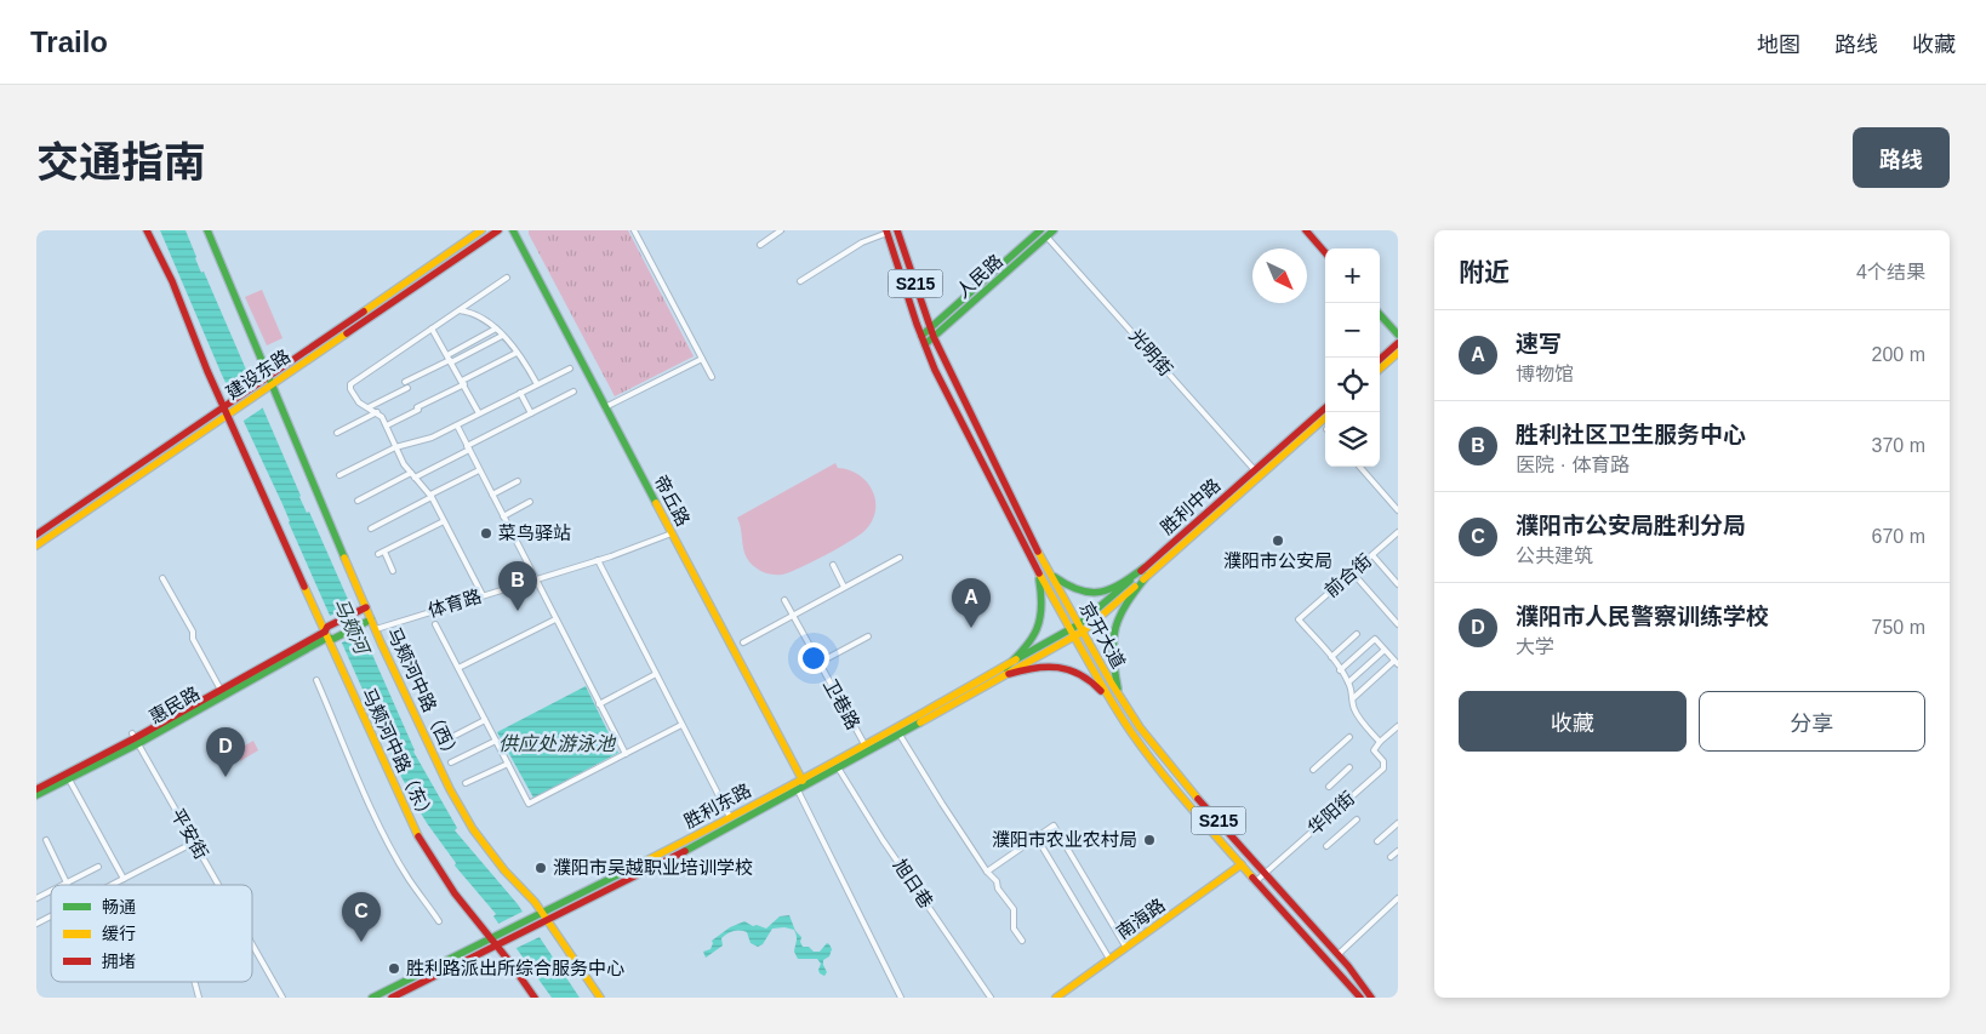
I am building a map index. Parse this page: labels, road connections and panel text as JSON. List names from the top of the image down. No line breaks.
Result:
{"streets":{"main road":["人民路","S215","建设东路","帝丘路","胜利中路","京开大道","马颊河中路（西）","惠民路","马颊河中路（东）","胜利东路","南海路"],"street":["光明街","前合街","体育路","卫巷路","华阳街","平安街","旭日巷"]},"crossings":[["人民路","光明街"],["人民路","京开大道"],["光明街","胜利中路"],["建设东路","马颊河中路（西）"],["建设东路","马颊河中路（东）"],["帝丘路","体育路"],["帝丘路","胜利东路"],["胜利中路","京开大道"],["胜利中路","胜利东路"],["体育路","马颊河中路（西）"],["京开大道","胜利东路"],["京开大道","华阳街"],["京开大道","南海路"],["马颊河中路（西）","胜利东路"],["卫巷路","胜利东路"],["惠民路","马颊河中路（东）"],["惠民路","平安街"],["马颊河中路（东）","胜利东路"],["胜利东路","旭日巷"]],"water":["马颊河","供应处游泳池"],"places":["菜鸟驿站","濮阳市公安局","濮阳市农业农村局","濮阳市吴越职业培训学校","胜利路派出所综合服务中心"],"legend":["畅通","缓行","拥堵"],"north":"bottom right","page":{"header":"Trailo","nav":["地图","路线","收藏"],"title":"交通指南","buttons":["路线",["收藏","分享"]],"heading":["附近","4个结果"],"map_buttons":["+","−"],"list":[{"mark":"A","name":"速写","note":"博物馆","value":"200 m"},{"mark":"B","name":"胜利社区卫生服务中心","note":"医院 · 体育路","value":"370 m"},{"mark":"C","name":"濮阳市公安局胜利分局","note":"公共建筑","value":"670 m"},{"mark":"D","name":"濮阳市人民警察训练学校","note":"大学","value":"750 m"}],"pins":["B","A","D","C"]}}
